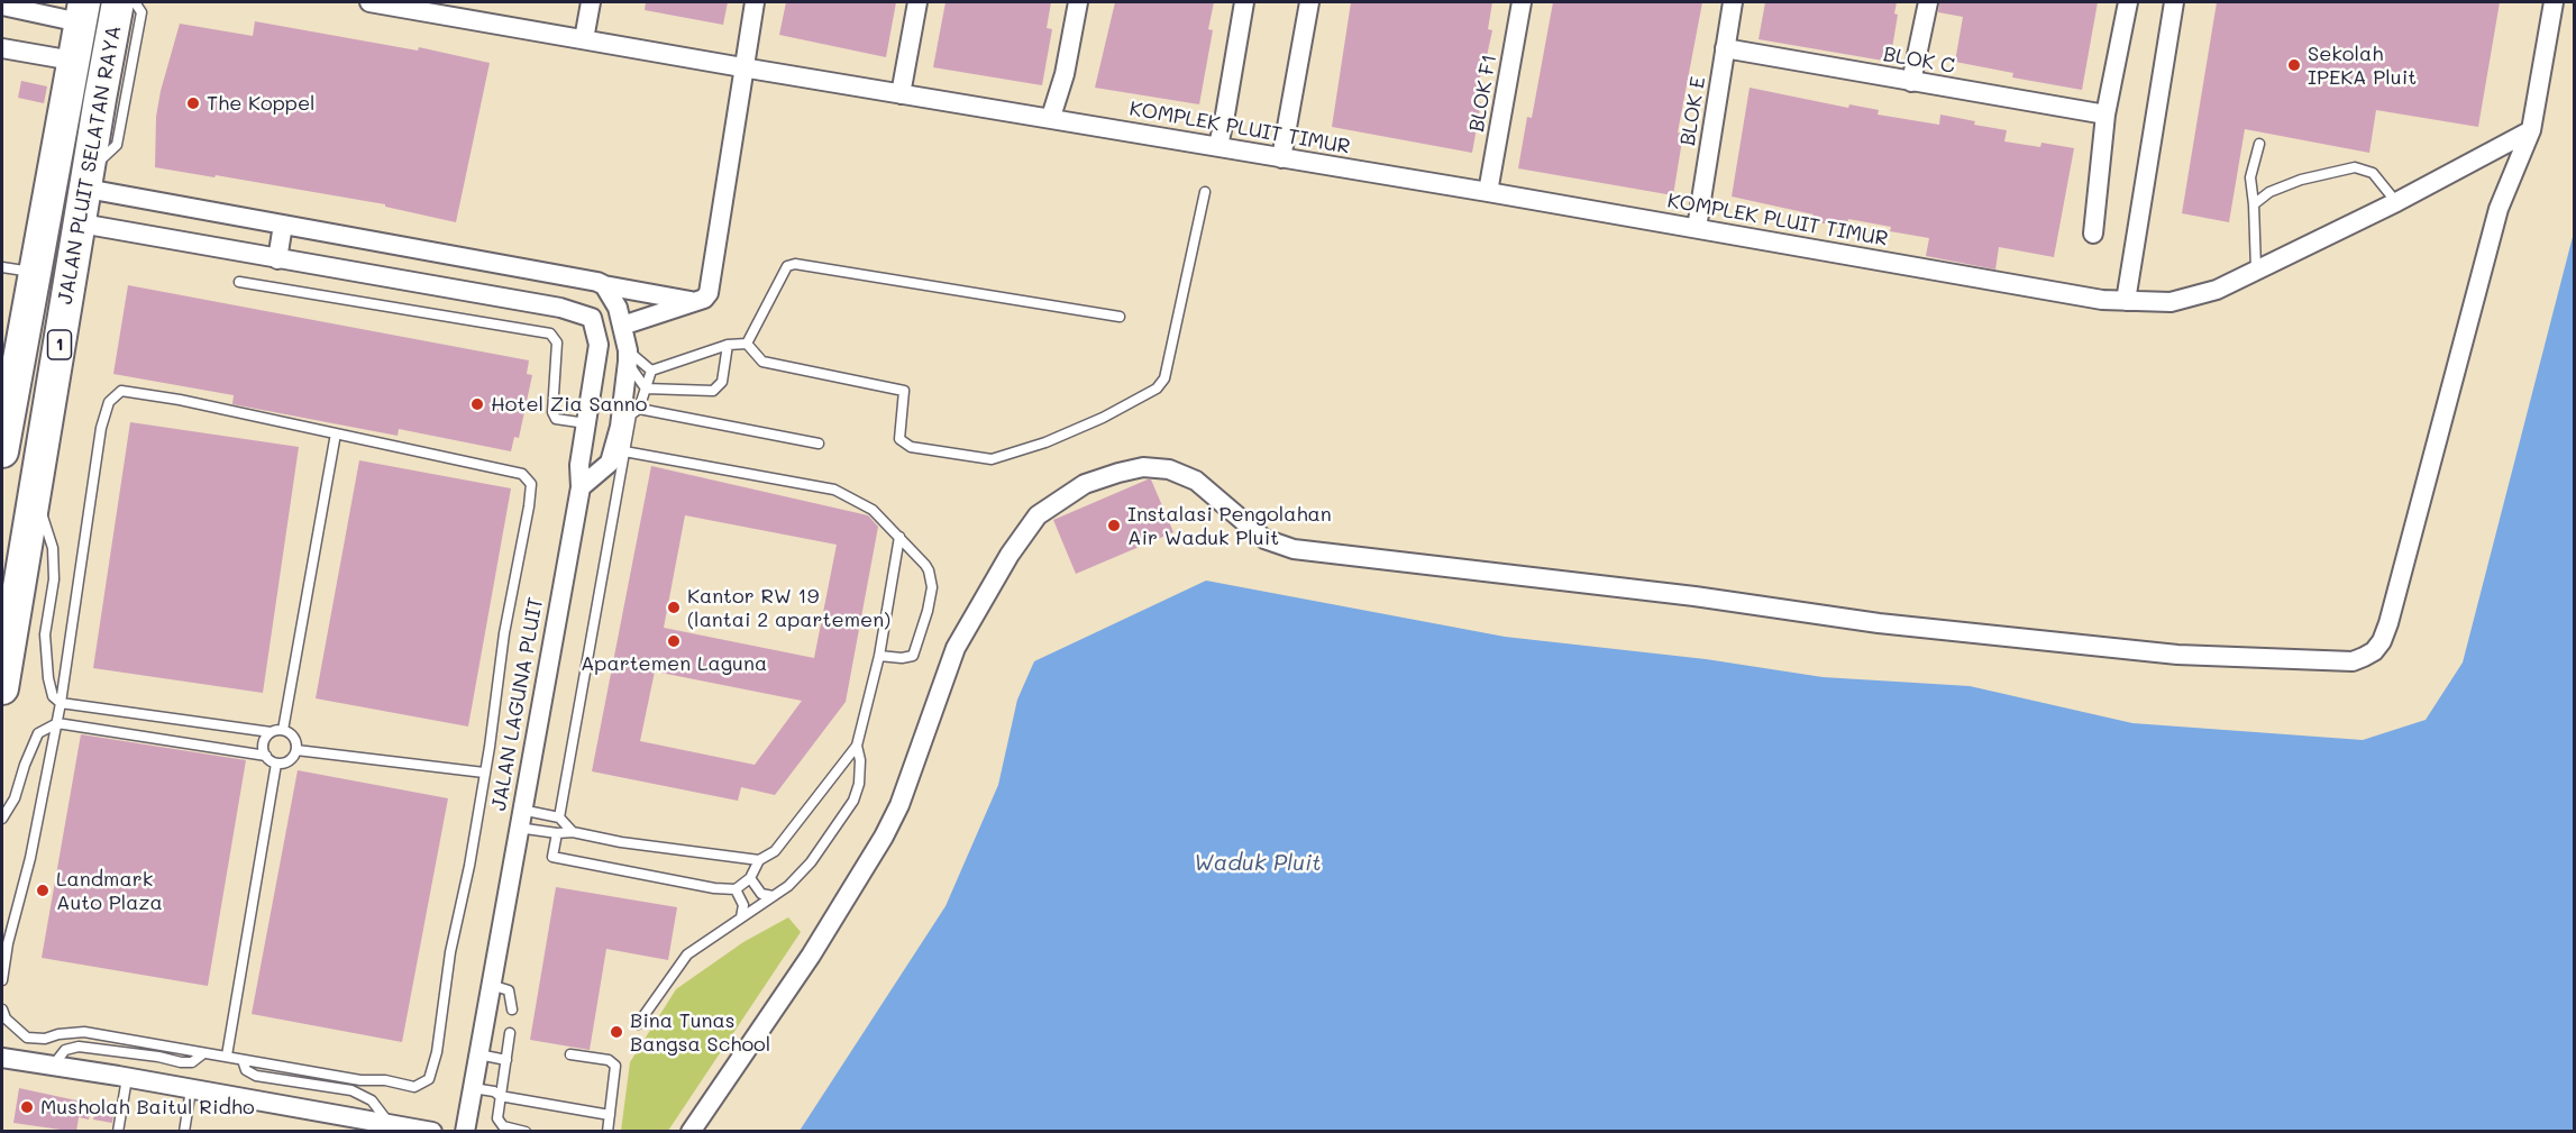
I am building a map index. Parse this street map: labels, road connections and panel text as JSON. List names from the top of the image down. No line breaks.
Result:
{"streets":{"highway":["JALAN PLUIT SELATAN RAYA","1"],"street":["BLOK C","BLOK F1","BLOK E","KOMPLEK PLUIT TIMUR","JALAN LAGUNA PLUIT"]},"crossings":[["BLOK C","BLOK E"],["BLOK F1","KOMPLEK PLUIT TIMUR"],["BLOK E","KOMPLEK PLUIT TIMUR"]],"water":["Waduk Pluit"],"places":["Sekolah IPEKA Pluit","The Koppel","Hotel Zia Sanno","Instalasi Pengolahan Air Waduk Pluit","Kantor RW 19 (lantai 2 apartemen)","Apartemen Laguna","Landmark Auto Plaza","Bina Tunas Bangsa School","Musholah Baitul Ridho"]}
